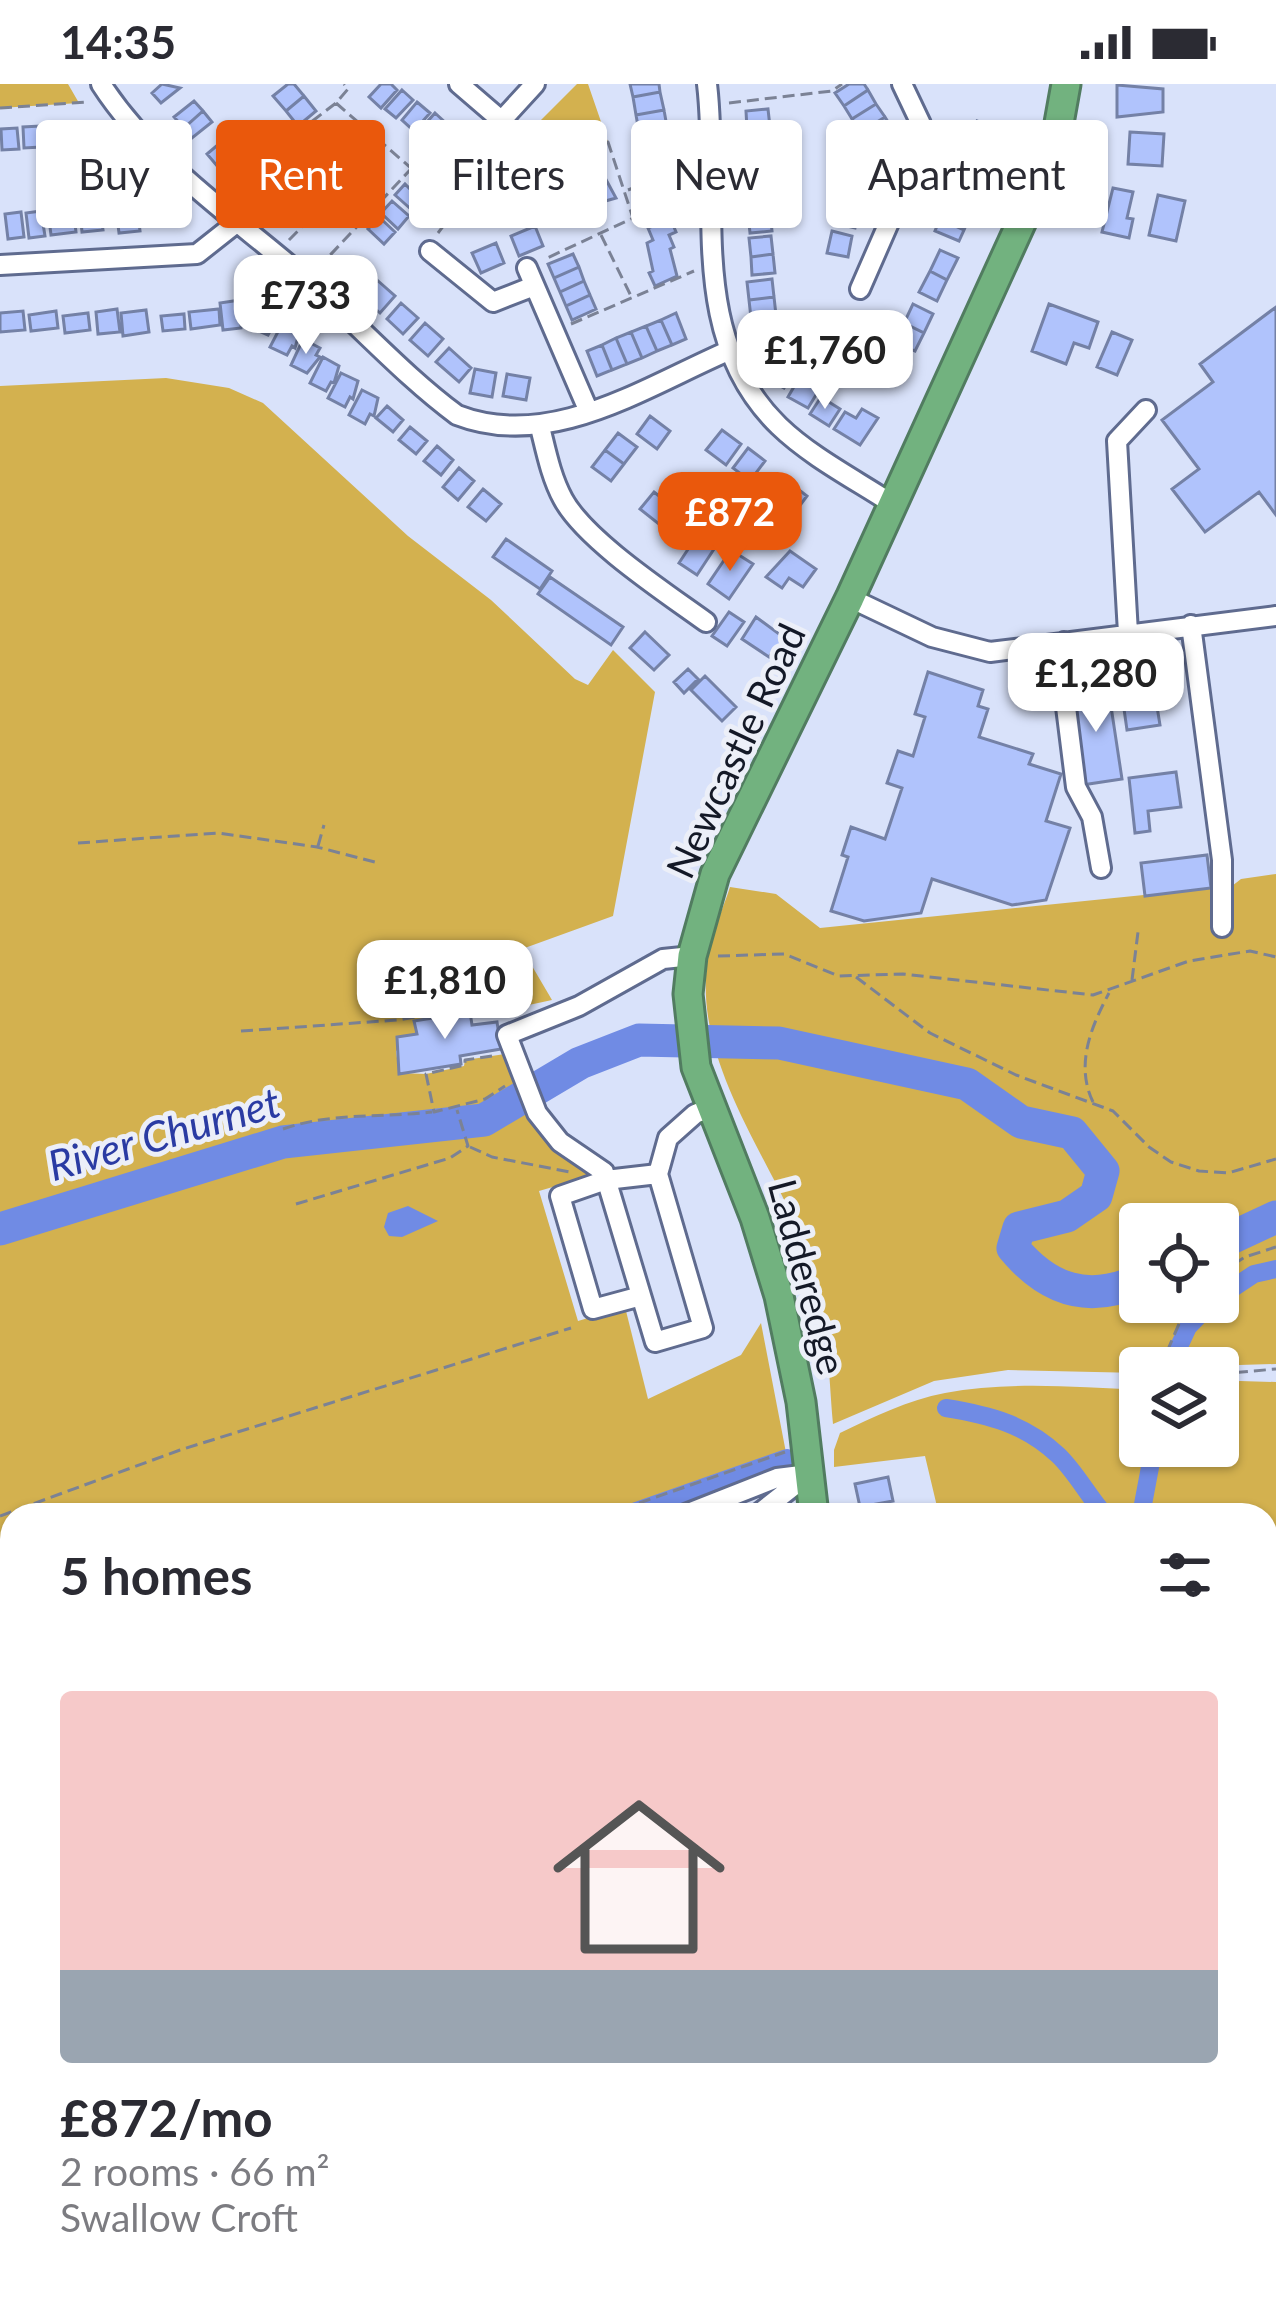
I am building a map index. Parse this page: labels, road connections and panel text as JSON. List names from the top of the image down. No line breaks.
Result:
{"streets":{"highway":["Newcastle Road","Ladderedge"]},"crossings":[["Newcastle Road","Ladderedge"]],"water":["River Churnet"],"page":{"status":"14:35","chip":["Buy","Rent","Filters","New","Apartment"],"price":["£733","£1,760","£872","£1,280","£1,810"],"heading":"5 homes","list":[{"name":"£872/mo","note":"2 rooms · 66 m² · Swallow Croft"}]}}
